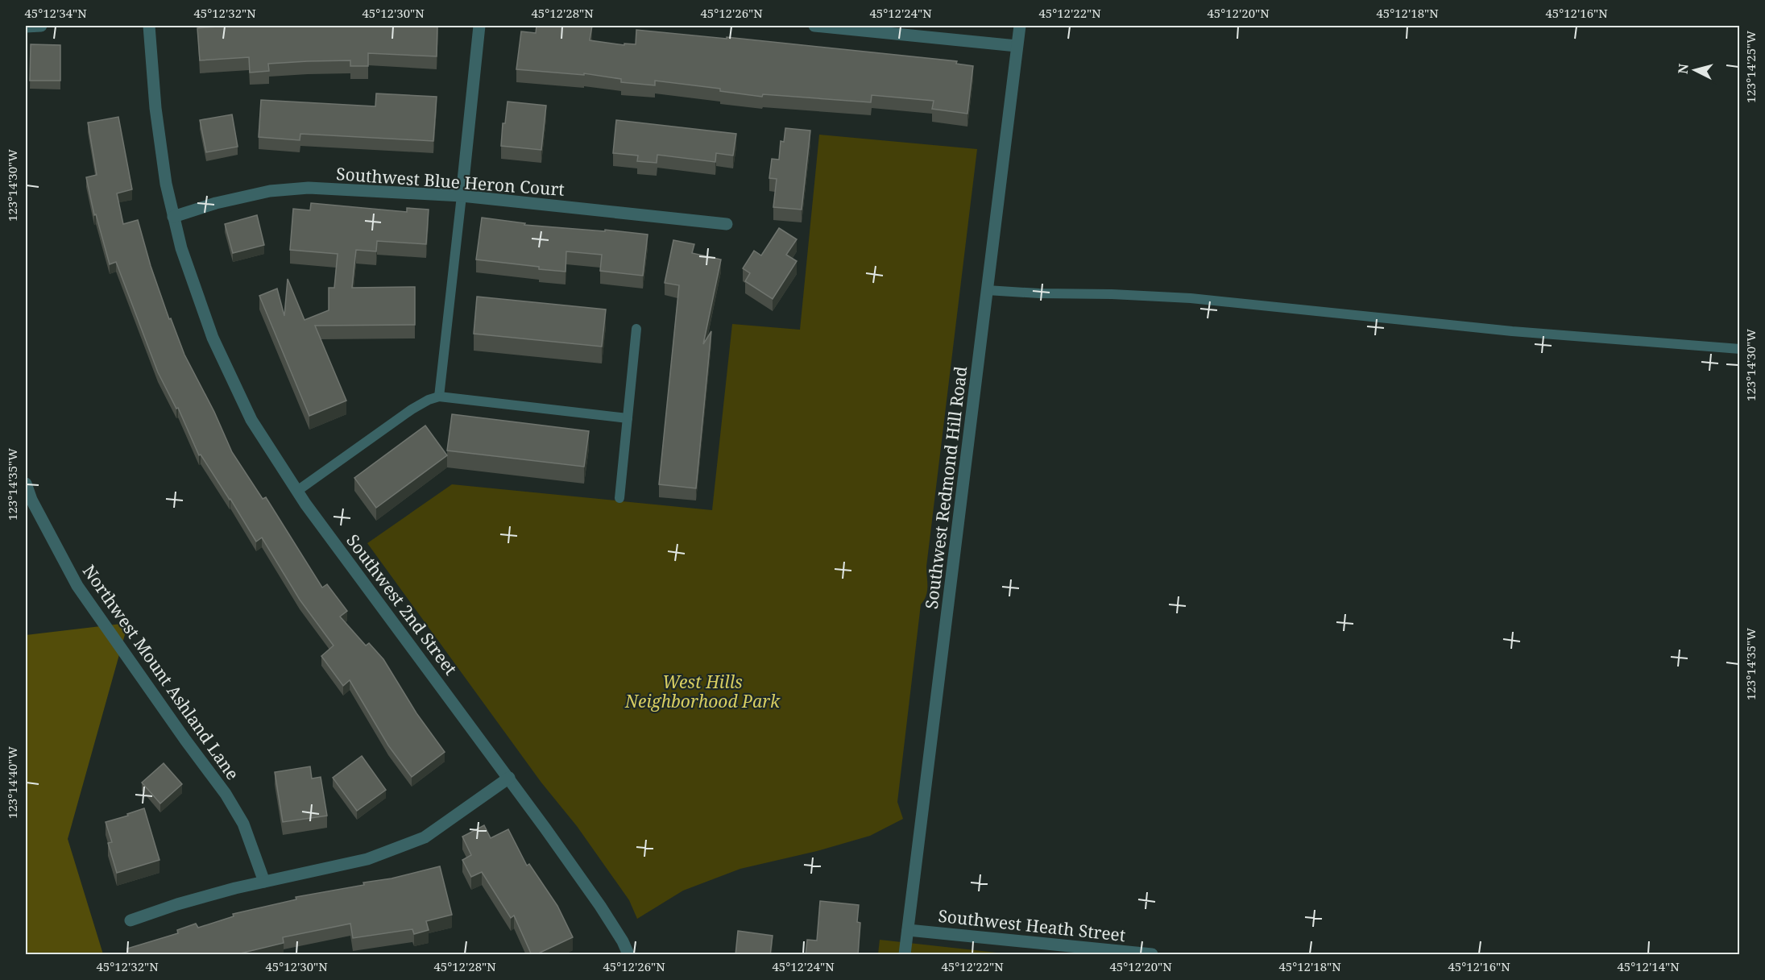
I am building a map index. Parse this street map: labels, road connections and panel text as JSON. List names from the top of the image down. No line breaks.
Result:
{"streets":{"street":["Southwest Blue Heron Court","Southwest Redmond Hill Road","Southwest 2nd Street","Northwest Mount Ashland Lane","Southwest Heath Street"]},"crossings":[["Southwest Blue Heron Court","Southwest 2nd Street"],["Southwest Redmond Hill Road","Southwest Heath Street"]],"parks":["West Hills Neighborhood Park"],"north":"left","coordinates":["45°12'34\"N","45°12'32\"N","45°12'30\"N","45°12'28\"N","45°12'26\"N","45°12'24\"N","45°12'22\"N","45°12'20\"N","45°12'18\"N","45°12'16\"N","123°14'25\"W","123°14'30\"W","123°14'35\"W","123°14'40\"W","45°12'14\"N"]}
